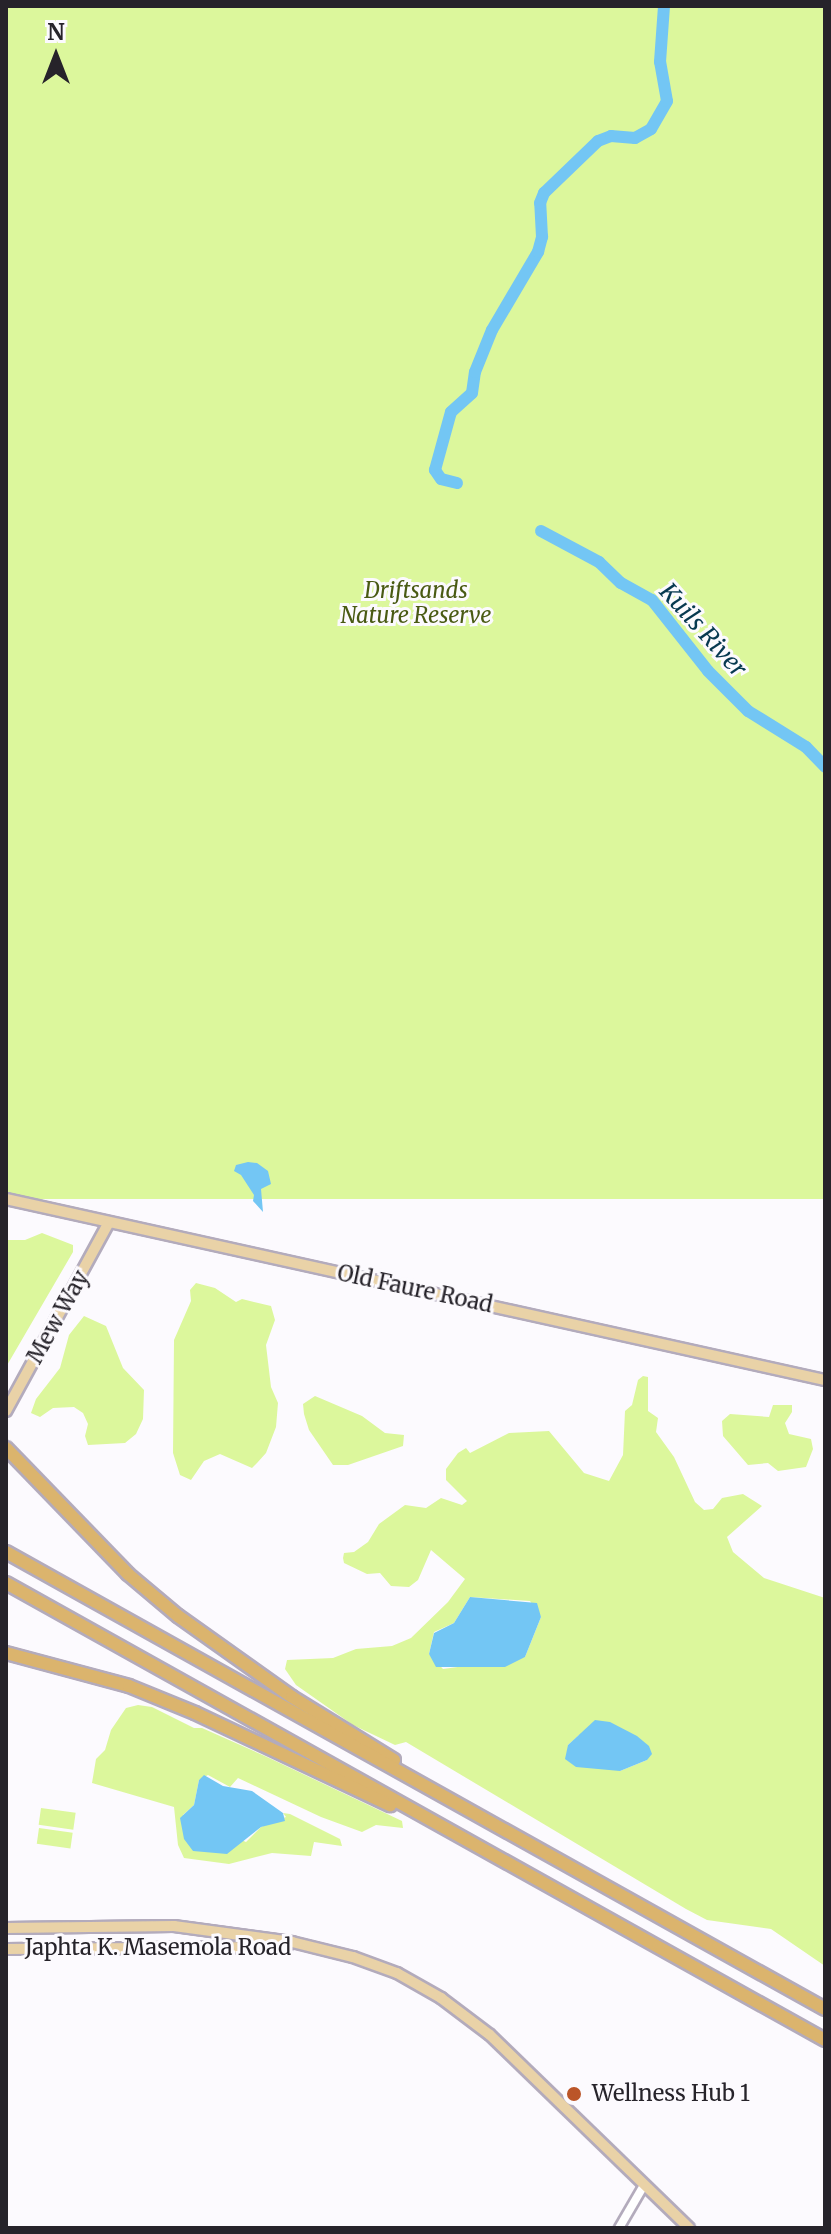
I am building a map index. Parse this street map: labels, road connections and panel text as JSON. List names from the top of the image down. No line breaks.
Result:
{"streets":{"main road":["Old Faure Road","Mew Way","Japhta K. Masemola Road"]},"crossings":[["Old Faure Road","Mew Way"]],"water":["Kuils River"],"parks":["Driftsands Nature Reserve"],"places":["Wellness Hub 1"],"north":"top"}
